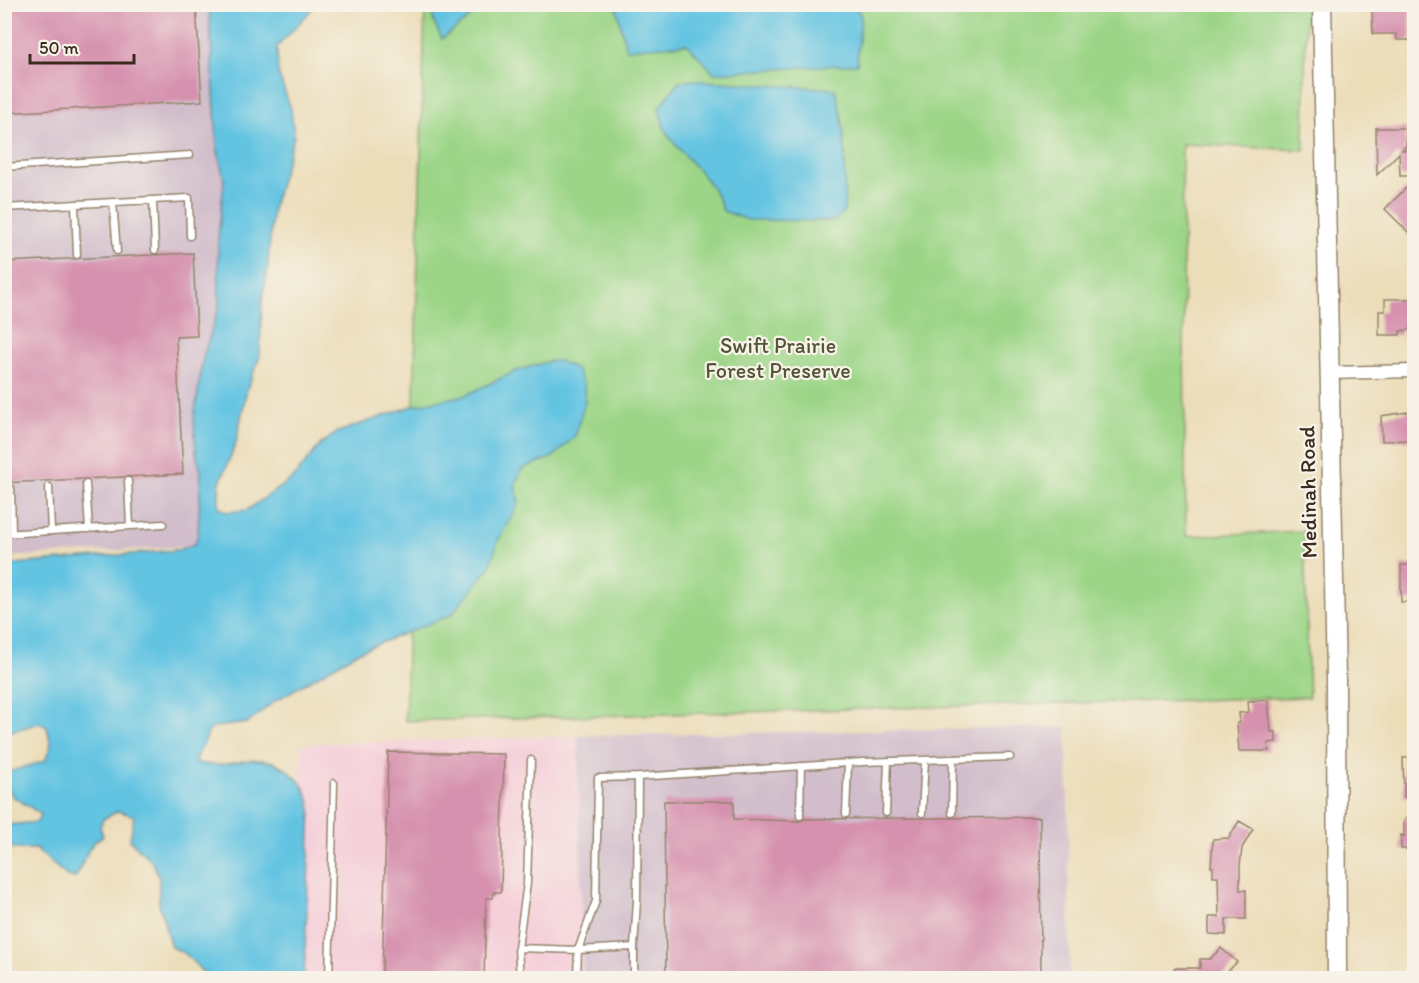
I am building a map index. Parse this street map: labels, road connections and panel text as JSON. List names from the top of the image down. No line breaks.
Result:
{"streets":{"street":["Medinah Road"]},"parks":["Swift Prairie Forest Preserve"],"scale_bar":"50 m"}
